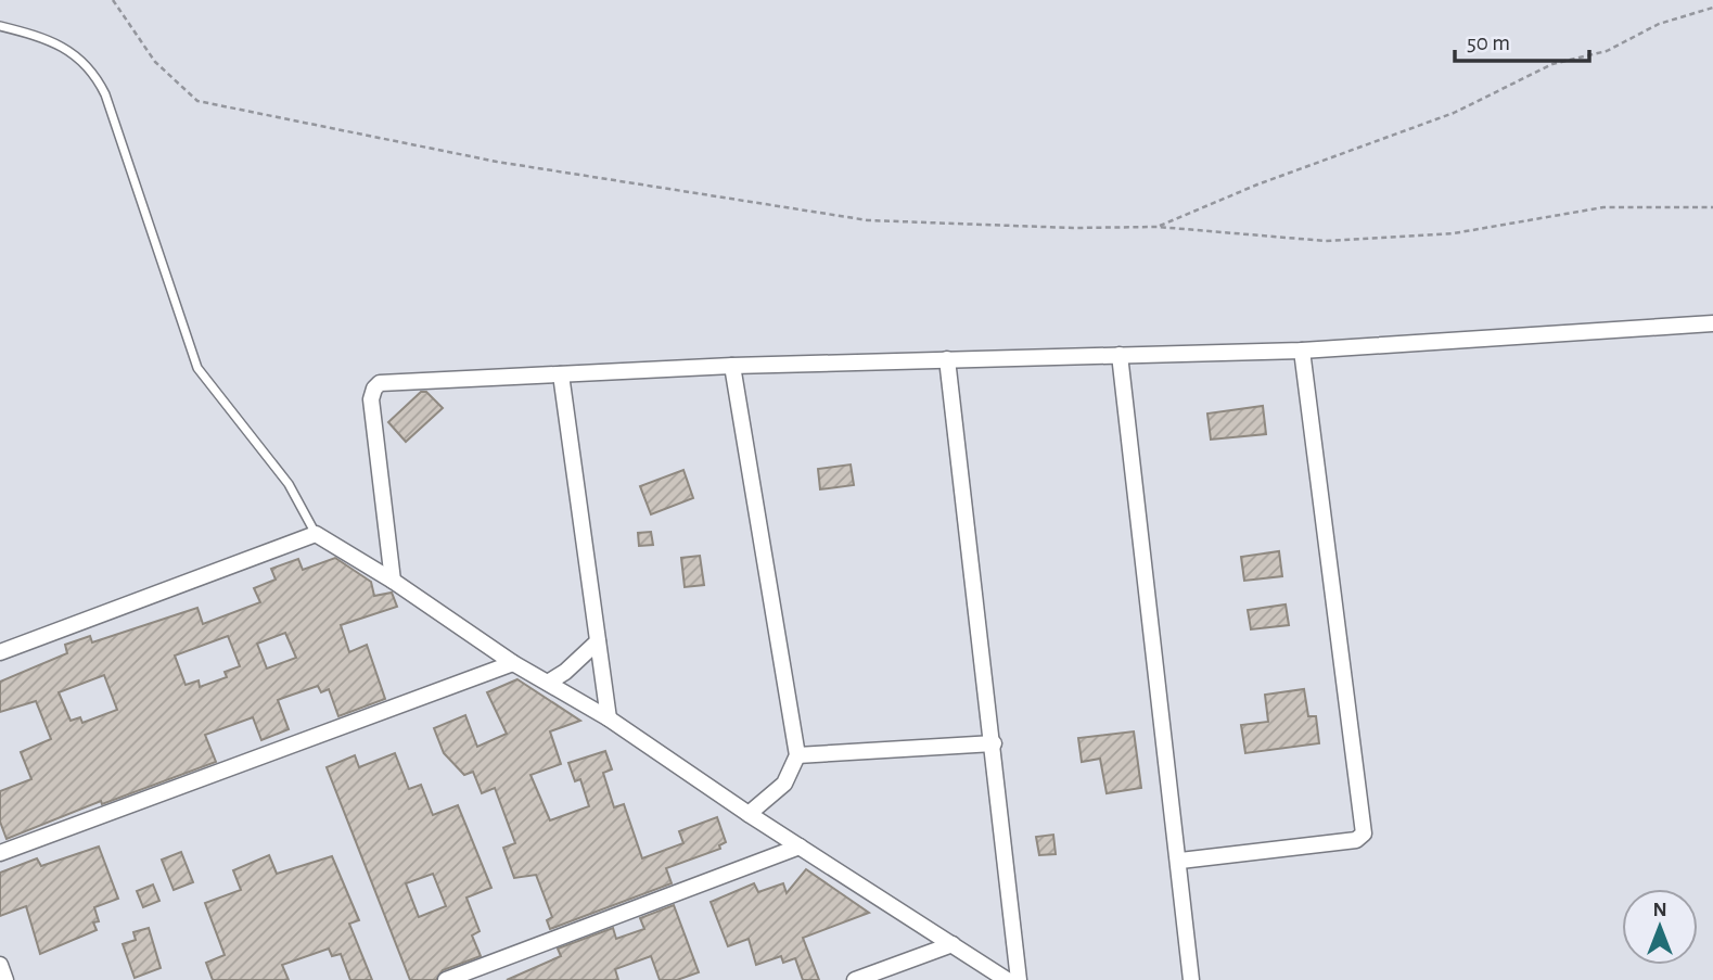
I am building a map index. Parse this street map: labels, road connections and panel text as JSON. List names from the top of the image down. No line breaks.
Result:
{"scale_bar":"50 m","north":"top"}
